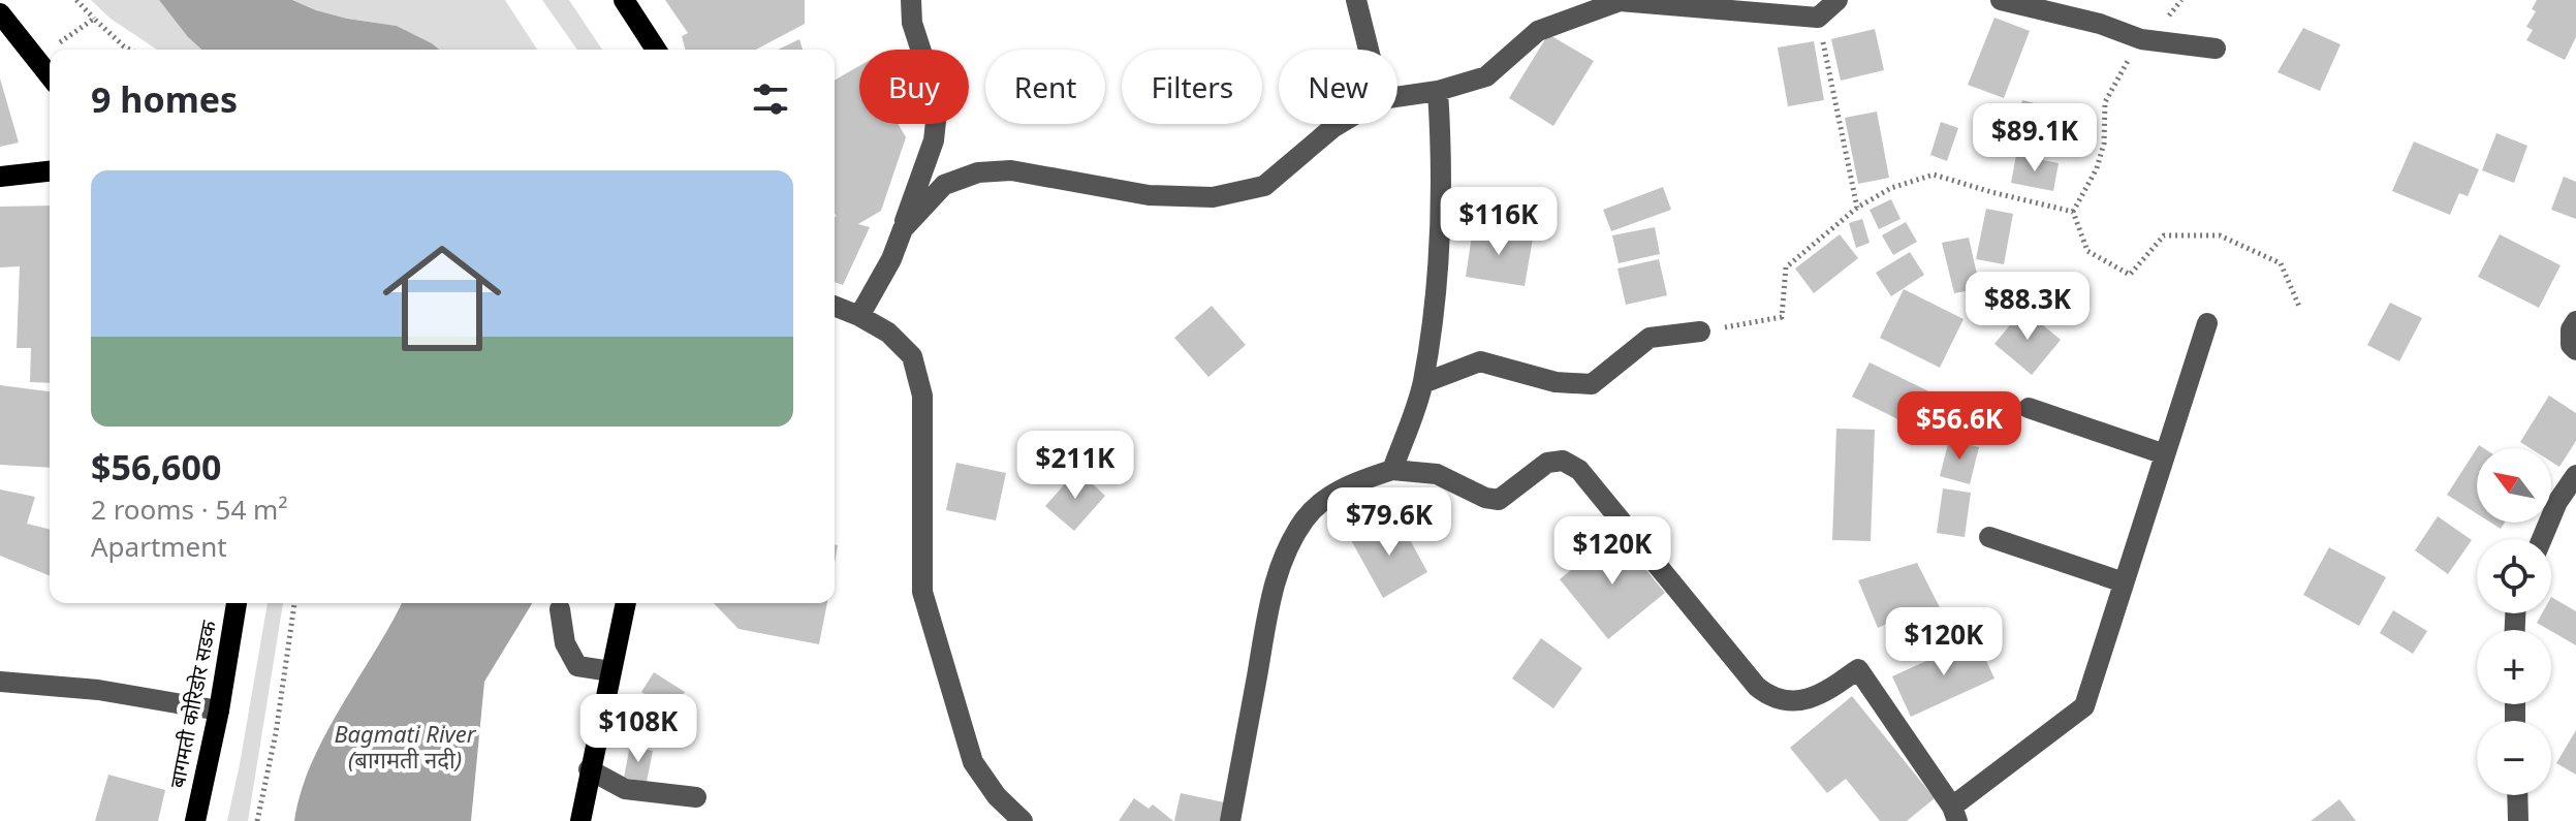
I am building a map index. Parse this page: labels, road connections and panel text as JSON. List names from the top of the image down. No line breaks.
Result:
{"streets":{"main road":["बागमती कोरिडोर सडक"]},"water":["Bagmati River (बागमती नदी)"],"north":"top left","page":{"chip":["Buy","Rent","Filters","New"],"heading":"9 homes","price":["$89.1K","$116K","$88.3K","$56.6K","$211K","$79.6K","$120K","$120K","$108K"],"list":[{"name":"$56,600","note":"2 rooms · 54 m² · Apartment"}],"map_buttons":["+","−"]}}
